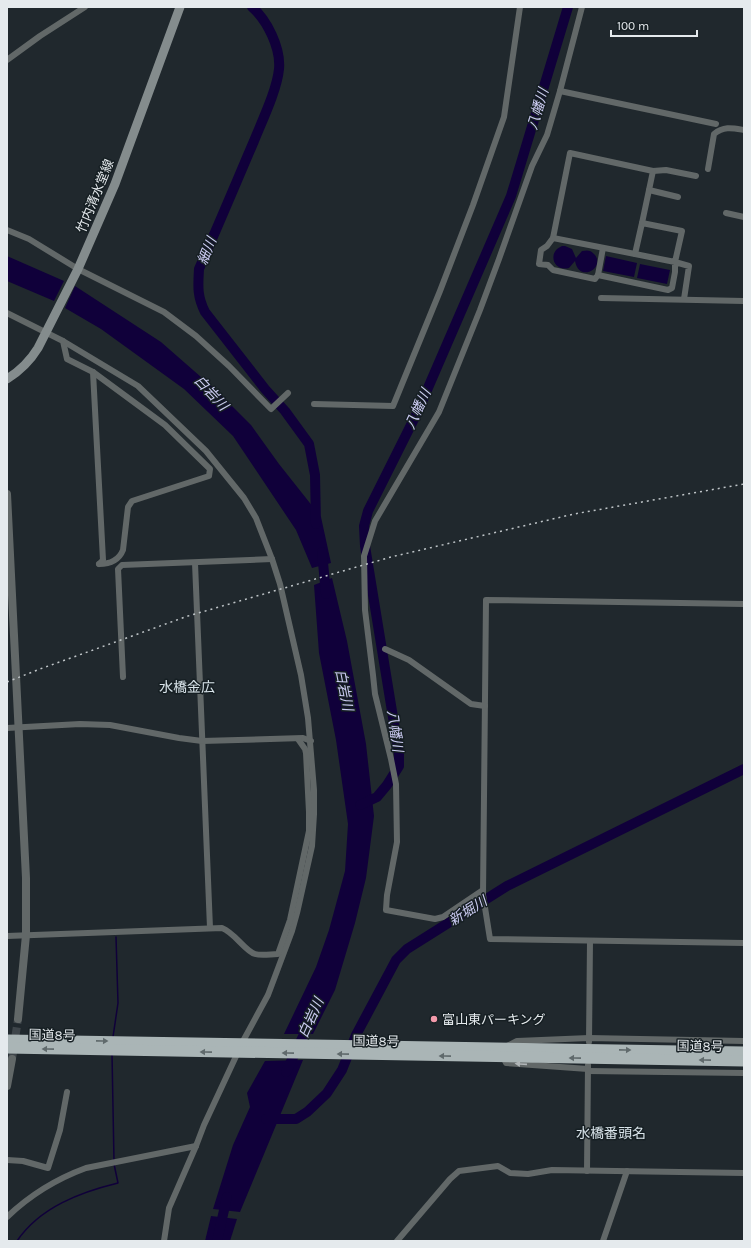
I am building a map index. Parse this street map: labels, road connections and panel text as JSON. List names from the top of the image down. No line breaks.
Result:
{"streets":{"highway":["国道8号"],"main road":["竹内清水堂線"]},"districts":["水橋金広","水橋番頭名"],"water":["八幡川","細川","白岩川","新堀川"],"places":["富山東パーキング"],"scale_bar":"100 m"}
